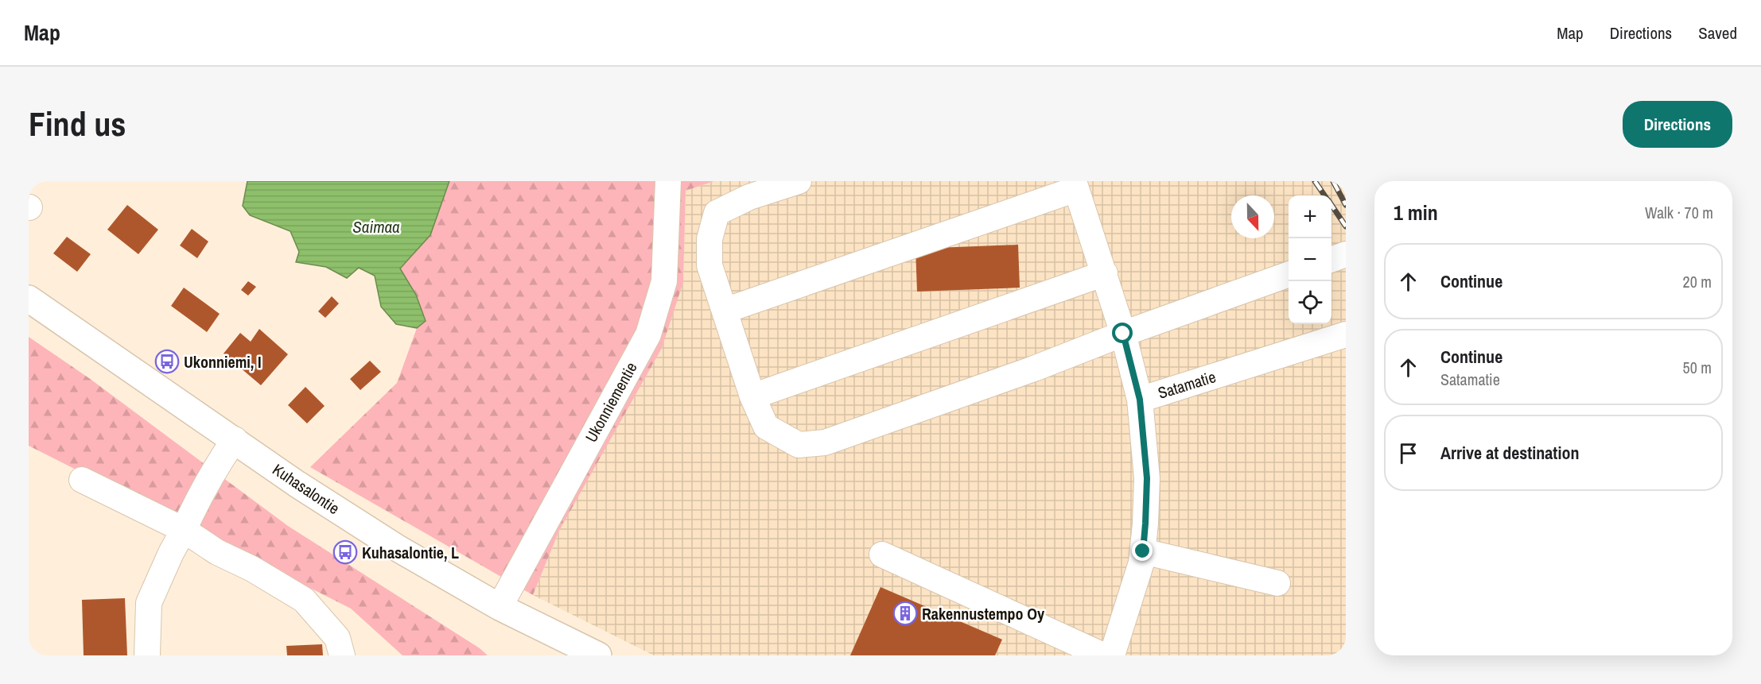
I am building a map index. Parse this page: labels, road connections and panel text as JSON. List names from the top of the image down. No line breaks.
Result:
{"streets":{"main road":["Kuhasalontie"],"street":["Satamatie","Ukonniementie"]},"crossings":[["Ukonniementie","Kuhasalontie"]],"water":["Saimaa"],"places":{"bus stop":["Ukonniemi, I","Kuhasalontie, L"],"building":["Rakennustempo Oy"]},"north":"bottom","page":{"header":"Map","nav":["Map","Directions","Saved"],"buttons":"Directions","title":"Find us","heading":["1 min","Walk · 70 m"],"map_buttons":["+","−"],"list":[["Continue","20 m"],["Continue","Satamatie","50 m"],"Arrive at destination"]}}
